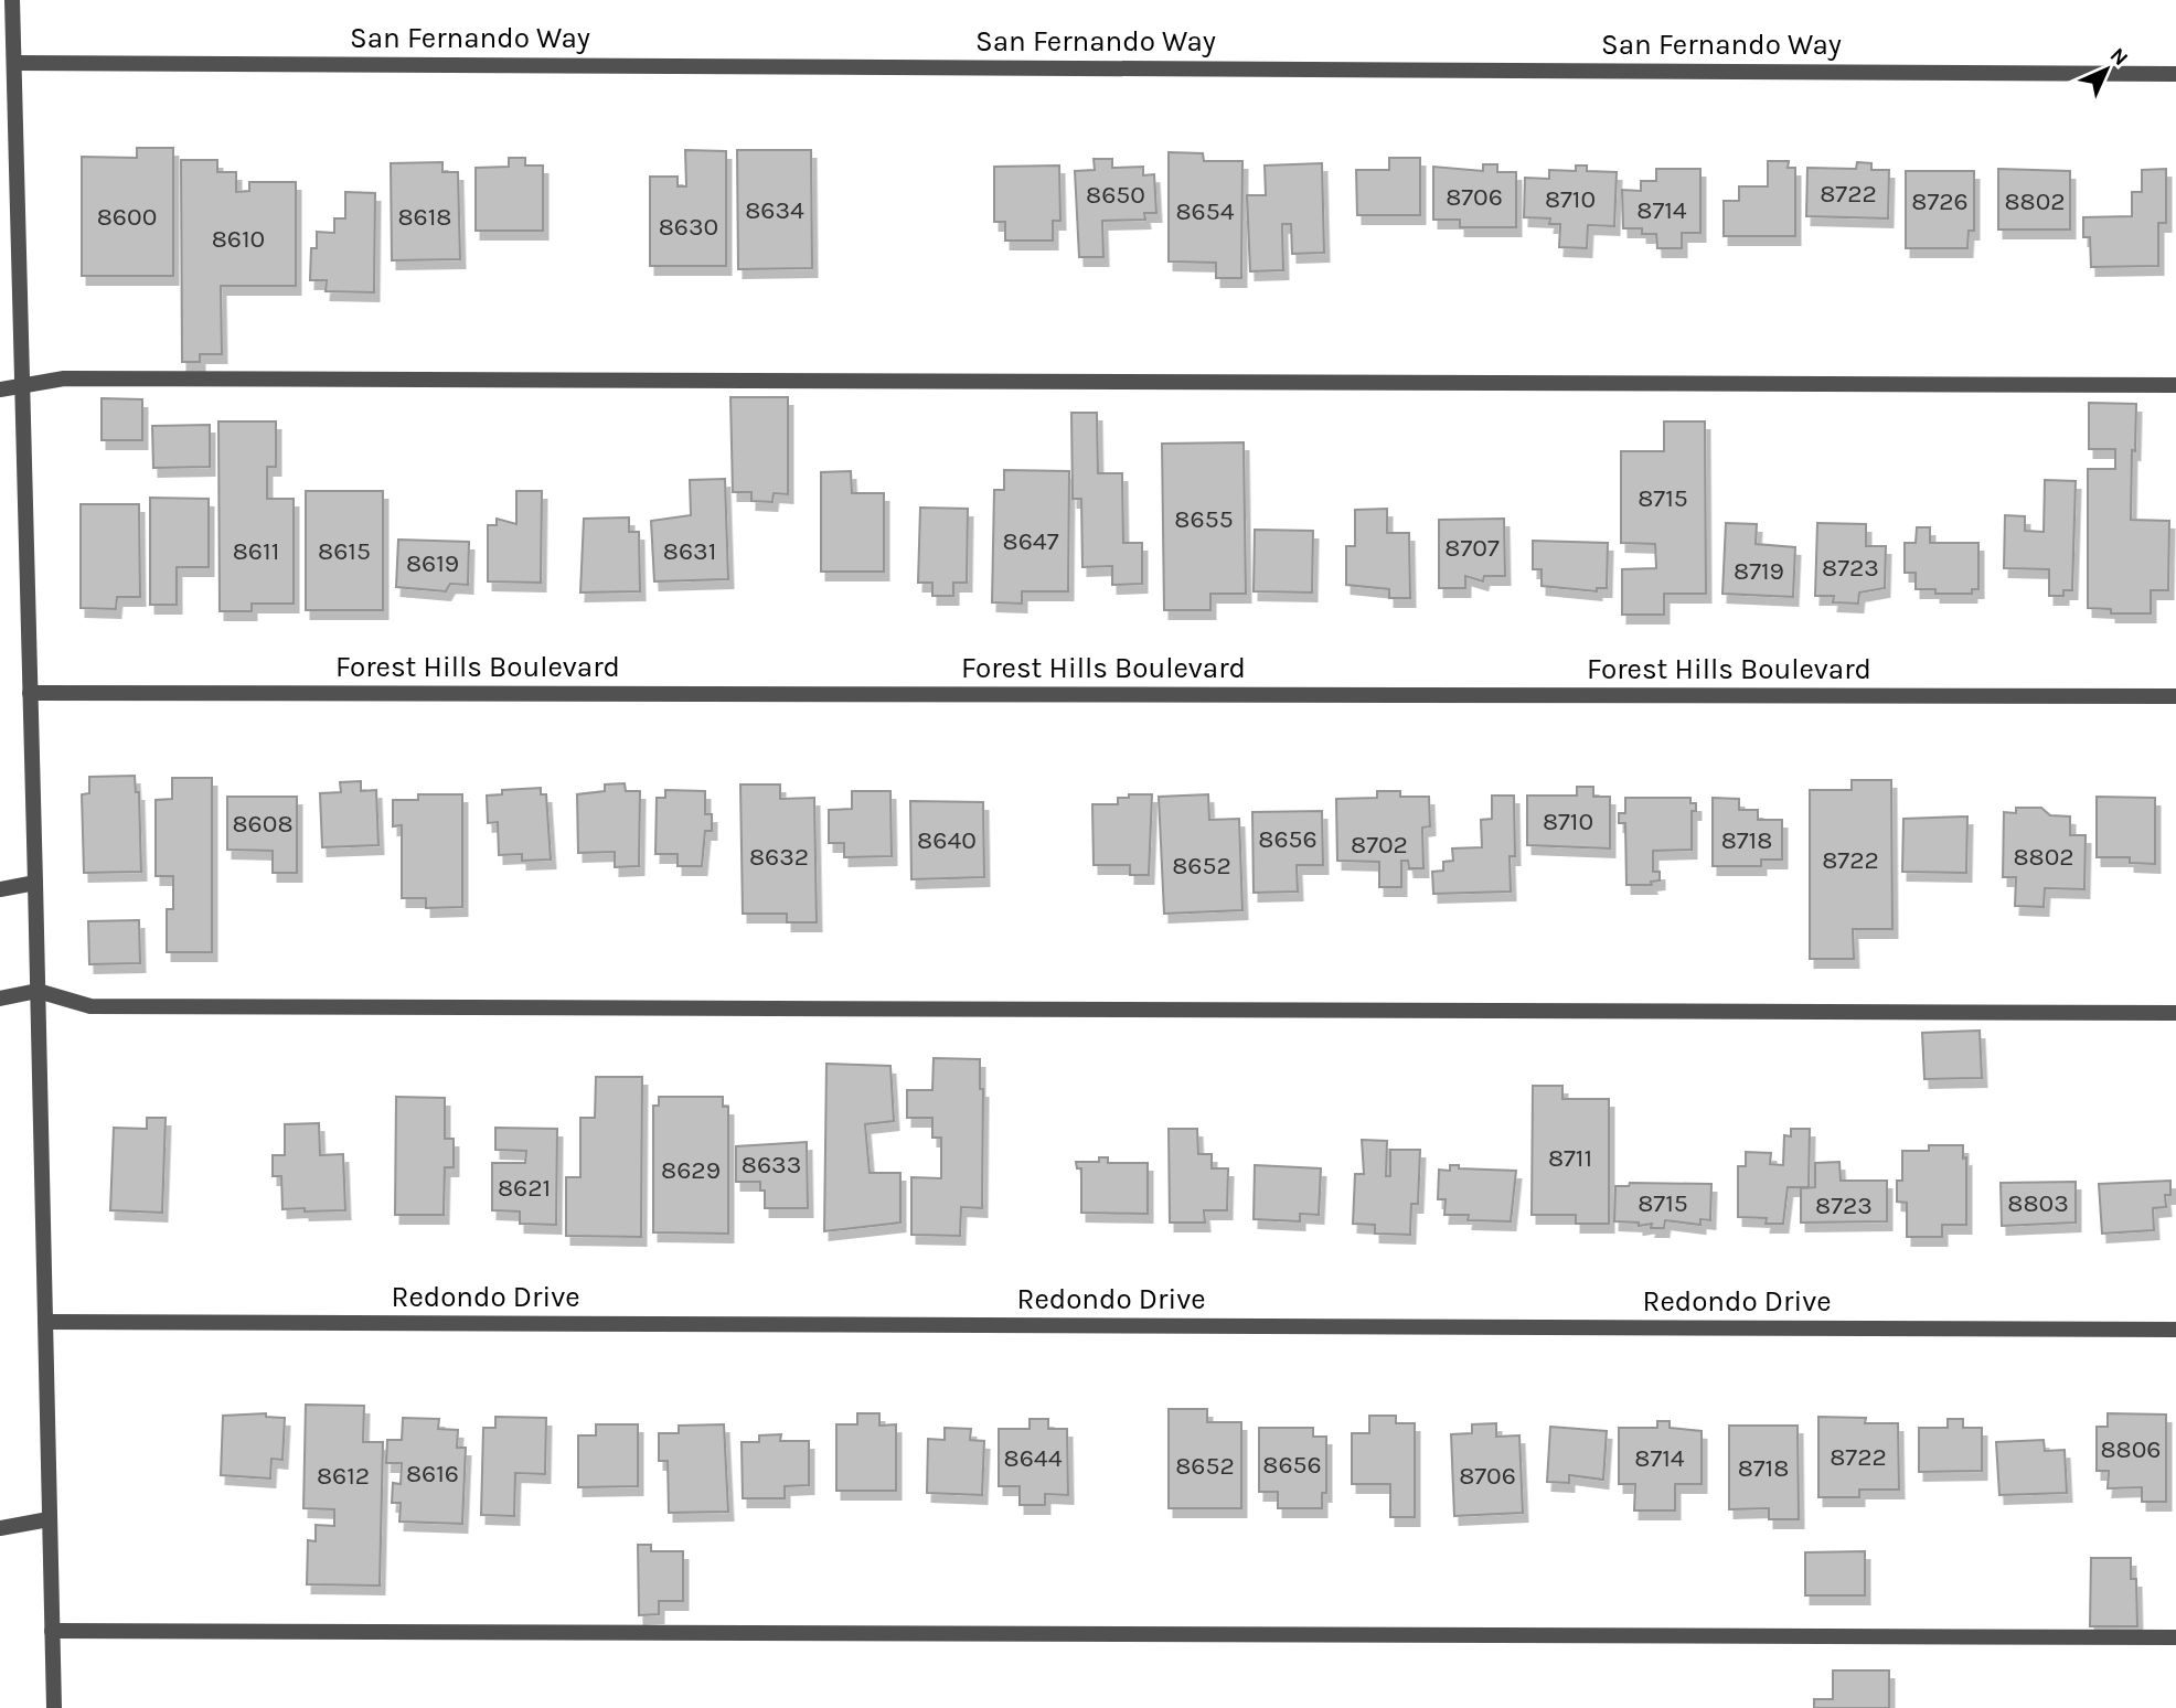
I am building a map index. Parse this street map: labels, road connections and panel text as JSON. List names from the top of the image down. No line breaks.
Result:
{"streets":{"street":["San Fernando Way","Forest Hills Boulevard","Redondo Drive"]},"house_numbers":["8722","8650","8706","8710","8726","8802","8634","8714","8654","8600","8618","8630","8610","8715","8655","8647","8707","8611","8615","8631","8619","8723","8719","8710","8608","8656","8640","8718","8702","8632","8802","8722","8652","8711","8633","8629","8621","8715","8803","8723","8806","8722","8644","8714","8656","8652","8718","8616","8612","8706"],"north":"top right"}
